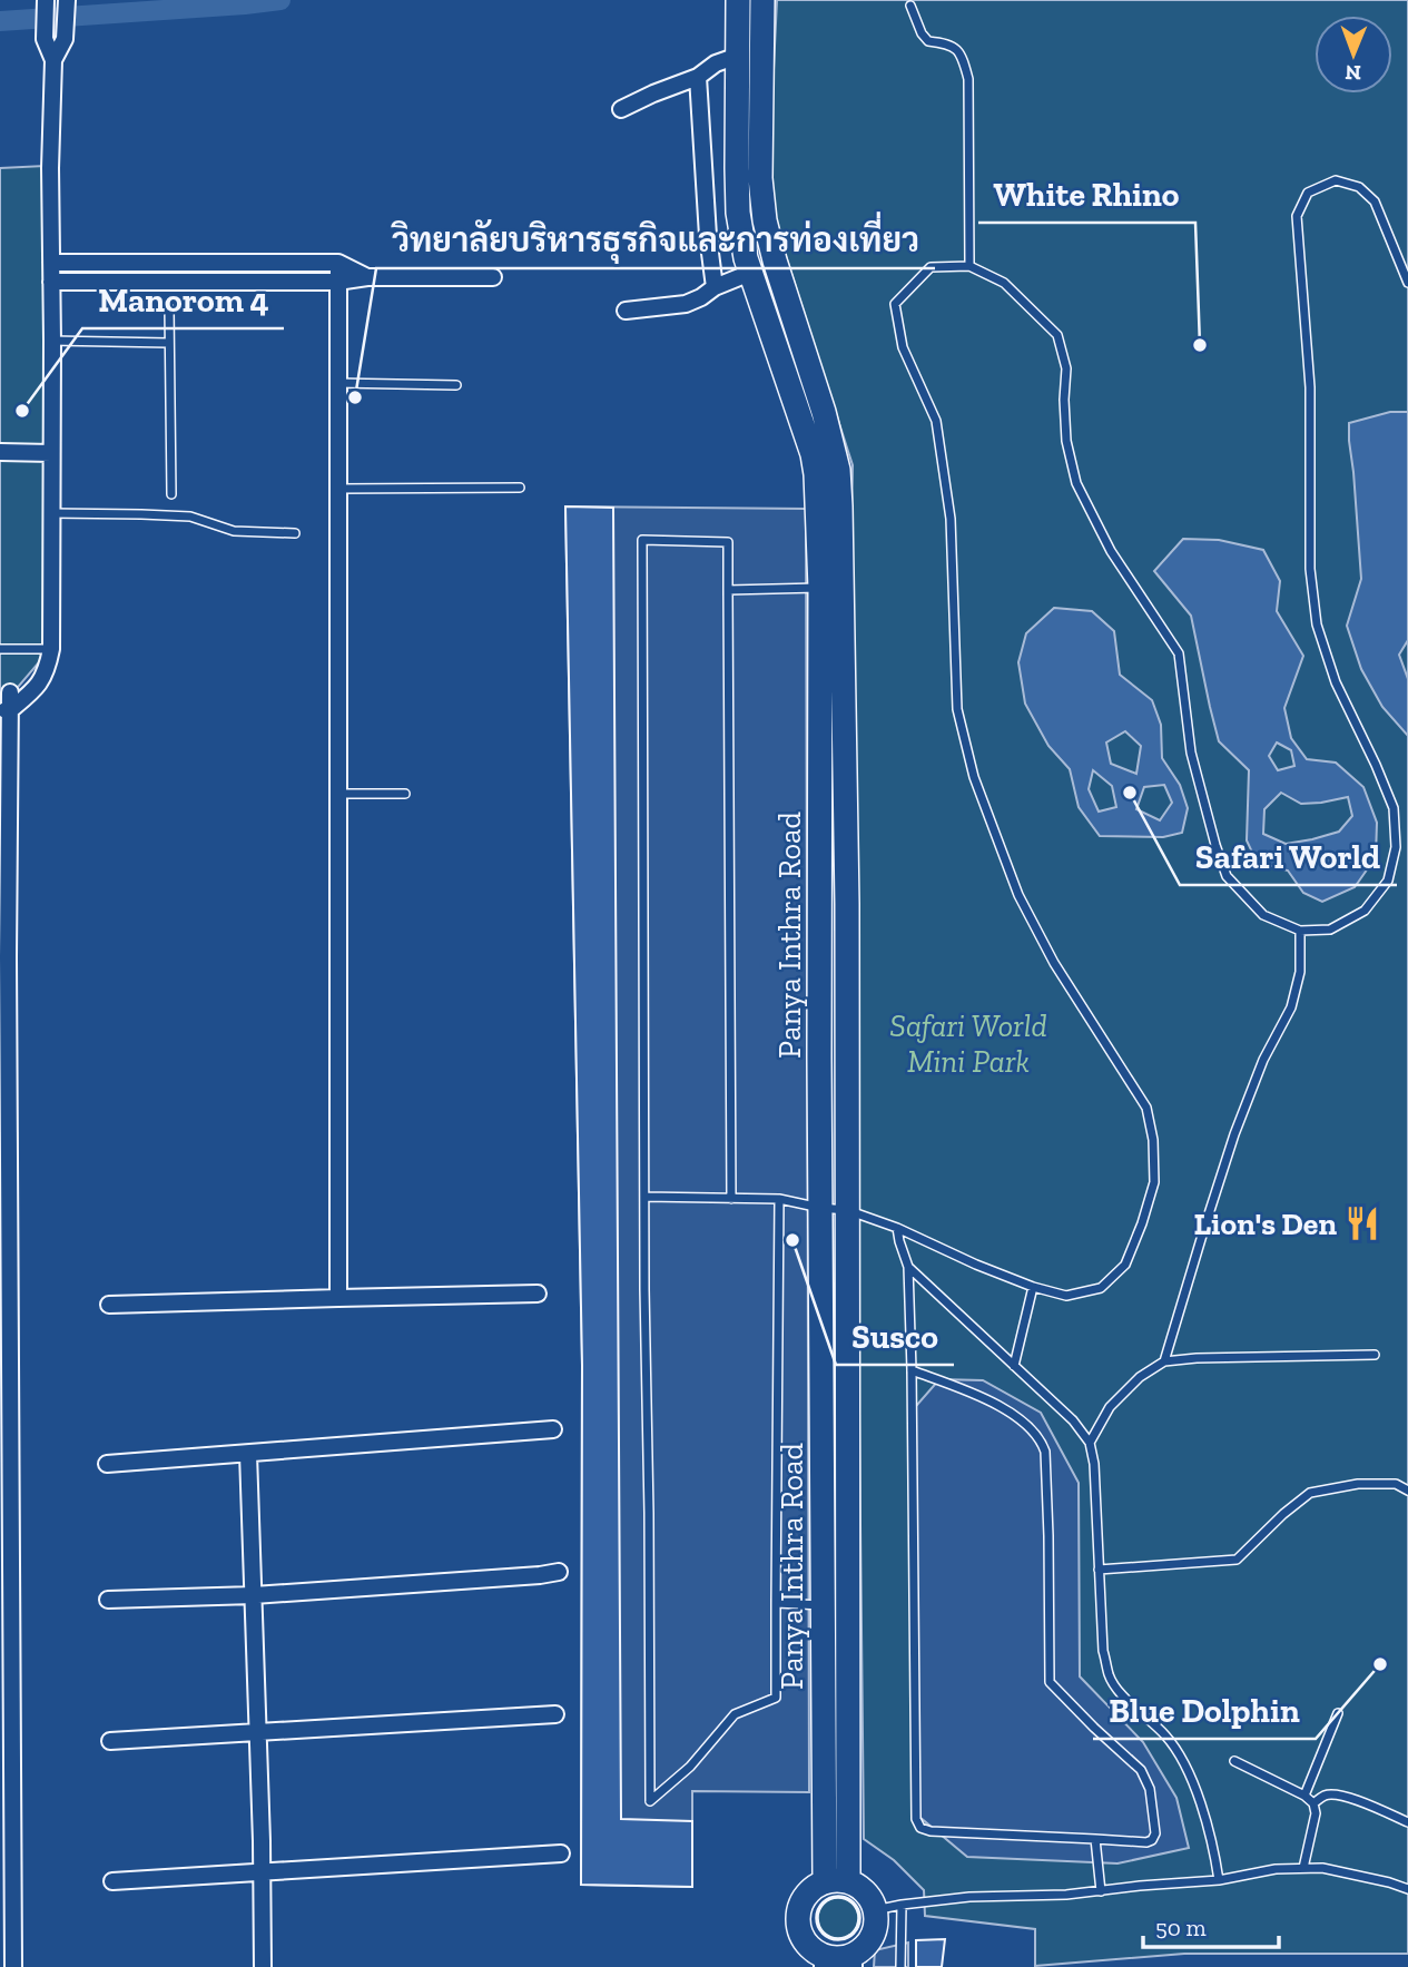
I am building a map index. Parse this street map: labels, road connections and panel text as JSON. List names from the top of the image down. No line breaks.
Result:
{"streets":{"street":["Panya Inthra Road"]},"parks":["Safari World Mini Park"],"places":{"other":["White Rhino","วิทยาลัยบริหารธุรกิจและการท่องเที่ยว","Manorom 4","Safari World","Susco","Blue Dolphin"],"restaurant":["Lion's Den"]},"scale_bar":"50 m","north":"bottom"}
